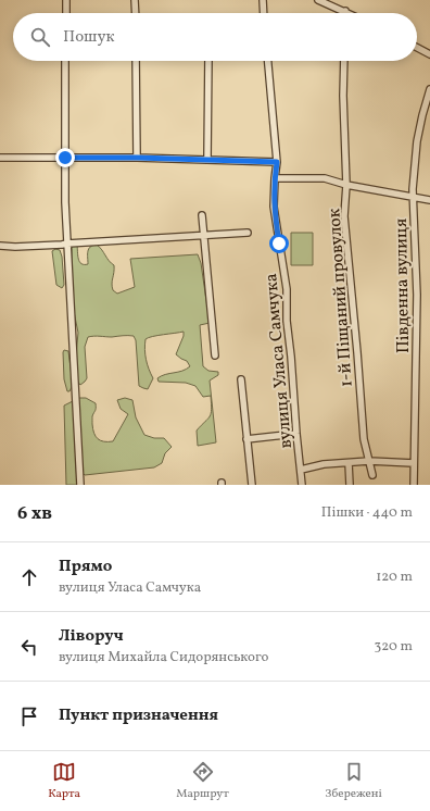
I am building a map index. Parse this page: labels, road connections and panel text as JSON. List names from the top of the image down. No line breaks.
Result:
{"streets":{"street":["Південна вулиця","1-й Піщаний провулок","вулиця Уласа Самчука"]},"page":{"search":"Пошук","heading":["6 хв","Пішки · 440 m"],"list":[["Прямо","вулиця Уласа Самчука","120 m"],["Ліворуч","вулиця Михайла Сидорянського","320 m"],"Пункт призначення"],"nav":["Карта","Маршрут","Збережені"]}}
